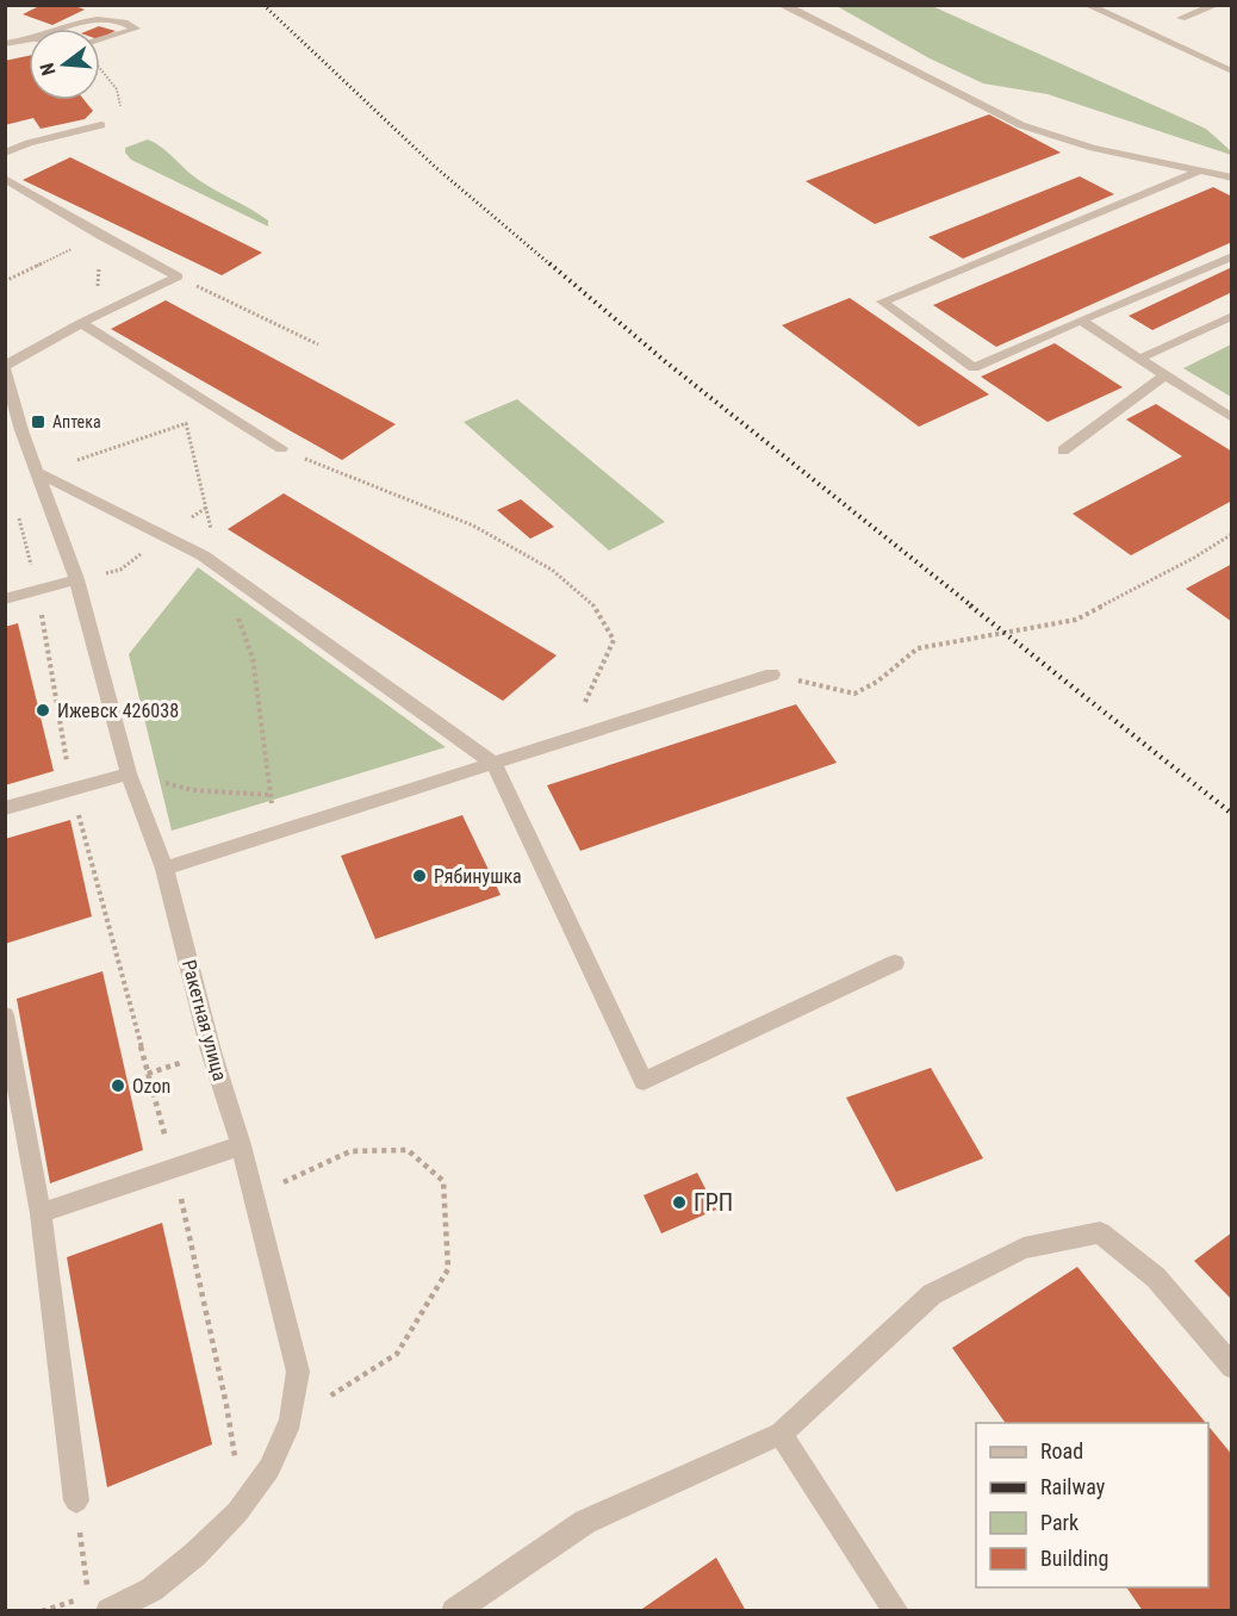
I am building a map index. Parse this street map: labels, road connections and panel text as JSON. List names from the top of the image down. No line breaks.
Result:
{"streets":{"street":["Ракетная улица"]},"places":{"transit":["Аптека"],"other":["Ижевск 426038","Рябинушка","Ozon","ГРП"]},"legend":["Road","Railway","Park","Building"],"north":"left"}
